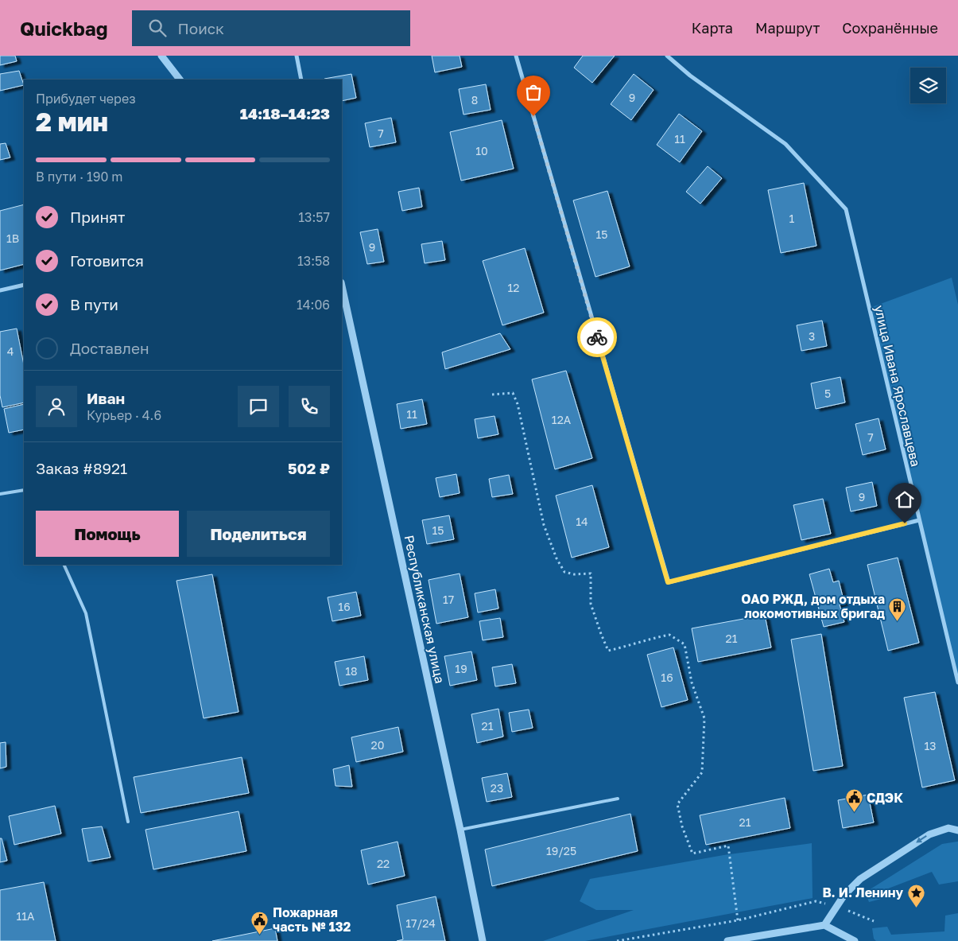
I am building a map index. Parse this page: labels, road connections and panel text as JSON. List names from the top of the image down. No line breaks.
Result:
{"streets":{"street":["улица Ивана Ярославцева","Республиканская улица"]},"places":{"building":["ОАО РЖД, дом отдыха локомотивных бригад"],"public building":["СДЭК","Пожарная часть № 132"],"place":["В. И. Ленину"]},"house_numbers":["9","8","7","11","10","1","15","1В","9","12","3","4","5","11","12А","7","9","14","15","17","16","21","19","18","16","21","20","13","23","21","19/25","22","11А","17/24"],"page":{"header":"Quickbag","search":"Поиск","nav":["Карта","Маршрут","Сохранённые"],"heading":["2 мин","Прибудет через","14:18–14:23"],"panel":["Иван","Курьер · 4.6","Заказ #8921","502 ₽"],"bar":"В пути · 190 m","list":[["Принят","13:57"],["Готовится","13:58"],["В пути","14:06"],"Доставлен"],"buttons":["Помощь","Поделиться"]}}
